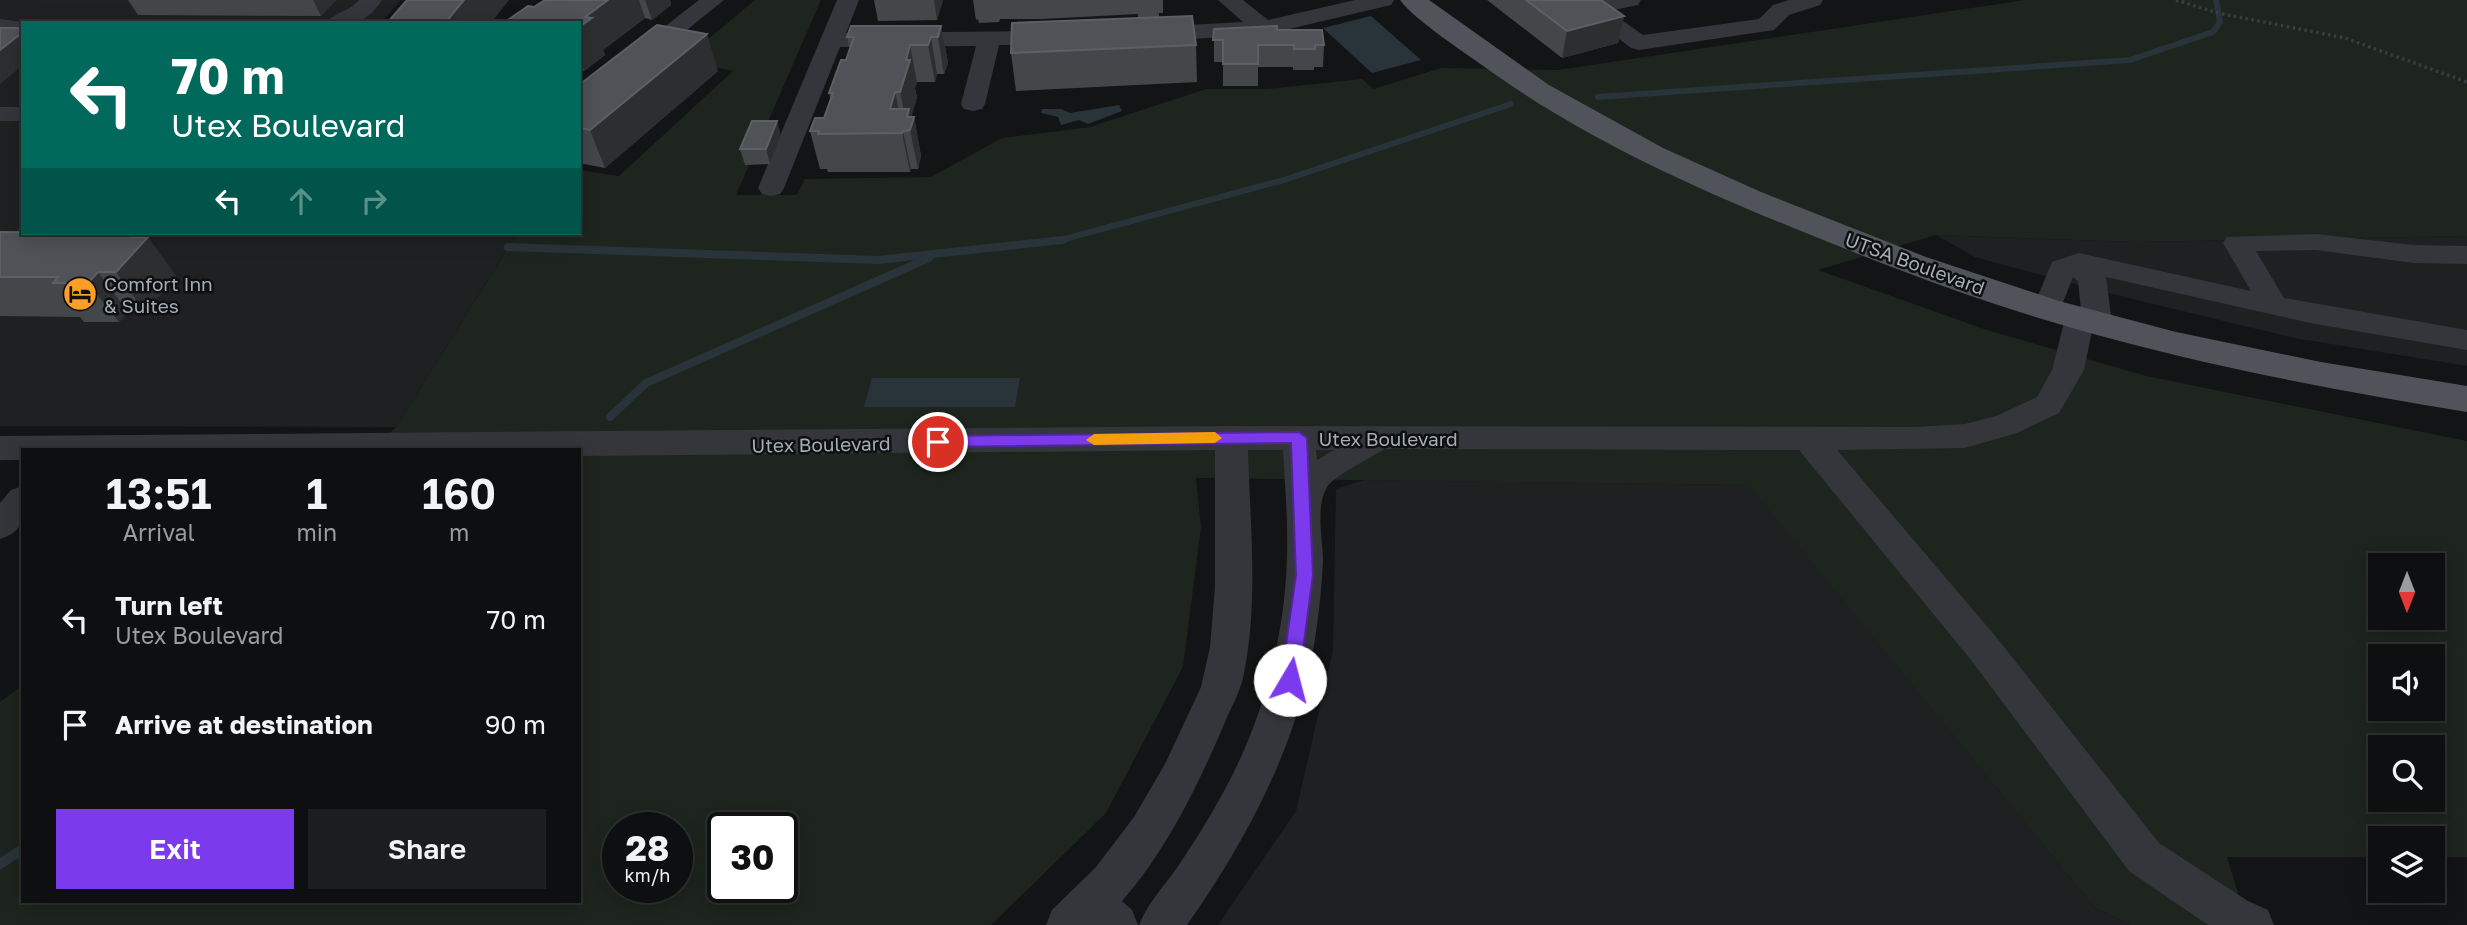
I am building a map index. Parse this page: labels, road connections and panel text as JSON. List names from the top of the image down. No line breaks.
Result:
{"streets":{"main road":["UTSA Boulevard"],"street":["Utex Boulevard"]},"crossings":[["UTSA Boulevard","Utex Boulevard"]],"places":{"hotel":["Comfort Inn & Suites"]},"north":"bottom","page":{"turn":["70 m","Utex Boulevard"],"eta":["13:51","Arrival","1","min","160","m"],"list":[{"name":"Turn left","note":"Utex Boulevard","value":"70 m"},{"name":"Arrive at destination","value":"90 m"}],"buttons":["Exit","Share"],"speed":"28 km/h","limit":"30"}}
